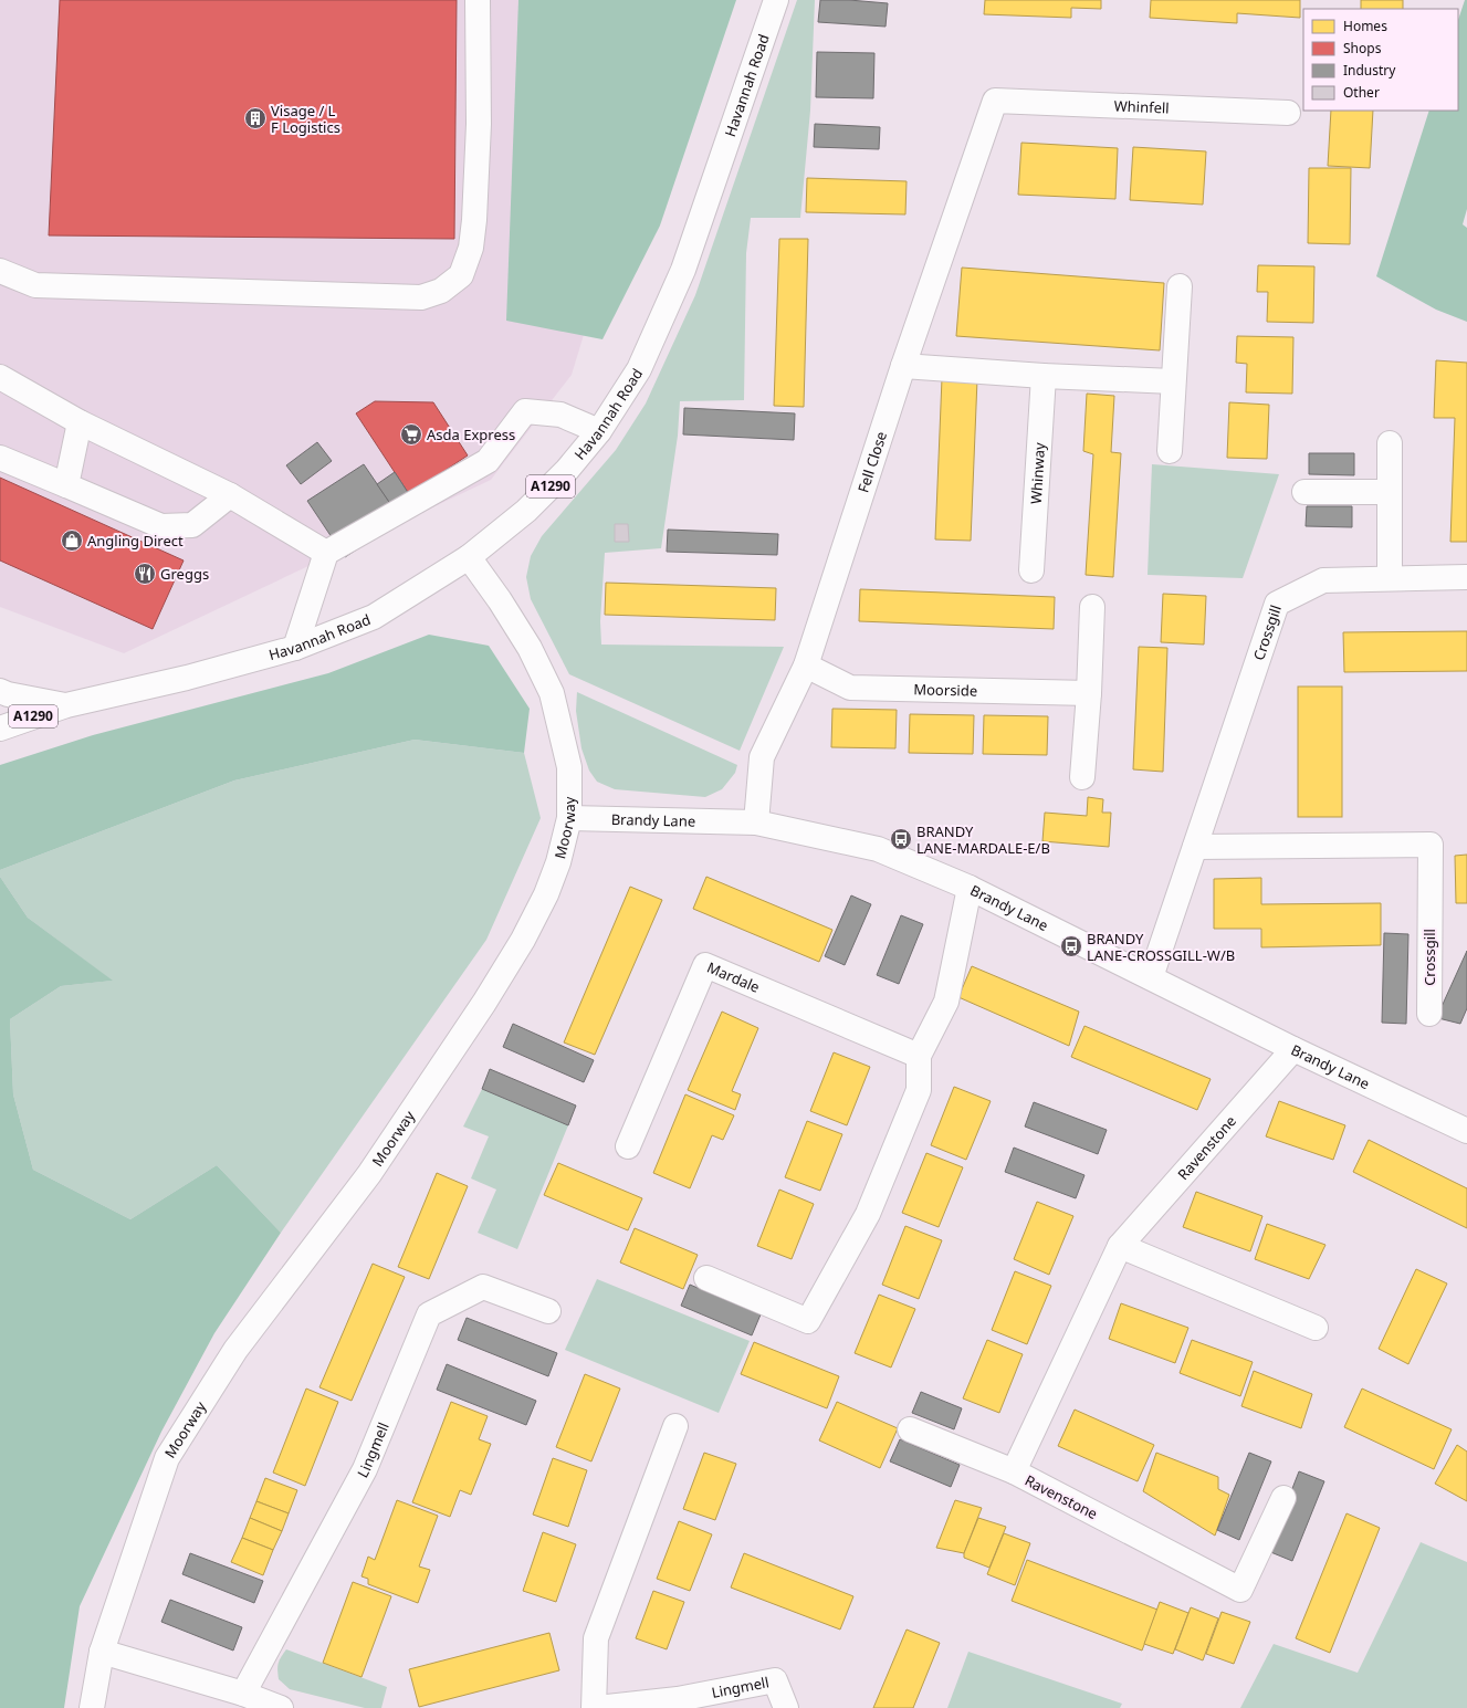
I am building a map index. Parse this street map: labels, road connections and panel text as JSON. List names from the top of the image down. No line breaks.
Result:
{"streets":{"street":["Havannah Road","Whinfell","Fell Close","Whinway","A1290","Crossgill","Moorside","Brandy Lane","Moorway","Mardale","Ravenstone","Lingmell"]},"crossings":[["Havannah Road","Moorway"],["Whinfell","Fell Close"],["Fell Close","Moorside"],["Fell Close","Brandy Lane"],["Crossgill","Brandy Lane"],["Brandy Lane","Moorway"],["Brandy Lane","Ravenstone"]],"places":{"building":["Visage / L F Logistics"],"supermarket":["Asda Express"],"shop":["Angling Direct"],"restaurant":["Greggs"],"bus stop":["BRANDY LANE-MARDALE-E/B","BRANDY LANE-CROSSGILL-W/B"]},"legend":["Homes","Shops","Industry","Other"]}
